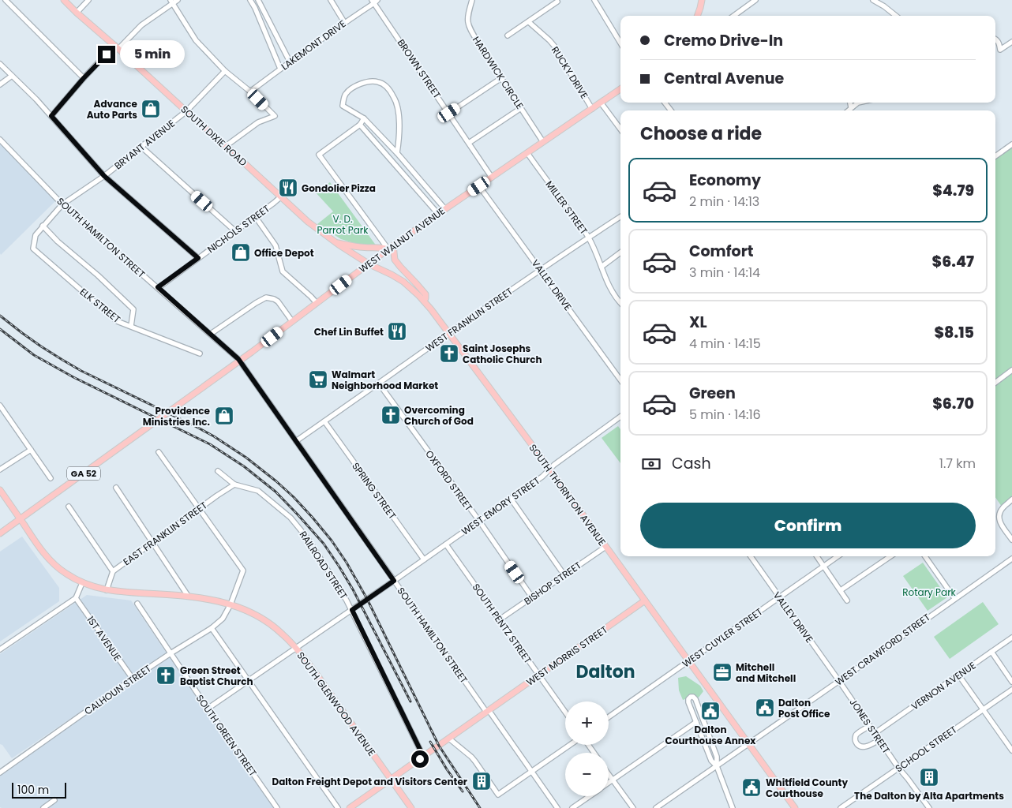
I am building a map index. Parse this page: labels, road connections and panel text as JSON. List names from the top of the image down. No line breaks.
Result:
{"streets":{"main road":["SOUTH DIXIE ROAD","WEST WALNUT AVENUE","GA 52","SOUTH THORNTON AVENUE","WEST MORRIS STREET","SOUTH GLENWOOD AVENUE"],"street":["LAKEMONT DRIVE","BROWN STREET","HARDWICK CIRCLE","RUCKY DRIVE","BRYANT AVENUE","MILLER STREET","NICHOLS STREET","SOUTH HAMILTON STREET","VALLEY DRIVE","ELK STREET","WEST FRANKLIN STREET","OXFORD STREET","SPRING STREET","WEST EMORY STREET","EAST FRANKLIN STREET","RAILROAD STREET","BISHOP STREET","SOUTH PENTZ STREET","WEST CUYLER STREET","1ST AVENUE","WEST CRAWFORD STREET","VERNON AVENUE","CALHOUN STREET","JONES STREET","SOUTH GREEN STREET","SCHOOL STREET"]},"crossings":[["LAKEMONT DRIVE","BROWN STREET"],["BROWN STREET","WEST WALNUT AVENUE"],["HARDWICK CIRCLE","WEST WALNUT AVENUE"],["RUCKY DRIVE","WEST WALNUT AVENUE"],["SOUTH DIXIE ROAD","BRYANT AVENUE"],["SOUTH DIXIE ROAD","NICHOLS STREET"],["SOUTH DIXIE ROAD","WEST WALNUT AVENUE"],["SOUTH DIXIE ROAD","SOUTH THORNTON AVENUE"],["BRYANT AVENUE","SOUTH HAMILTON STREET"],["BRYANT AVENUE","ELK STREET"],["MILLER STREET","WEST WALNUT AVENUE"],["MILLER STREET","WEST FRANKLIN STREET"],["NICHOLS STREET","SOUTH HAMILTON STREET"],["SOUTH HAMILTON STREET","WEST FRANKLIN STREET"],["SOUTH HAMILTON STREET","WEST EMORY STREET"],["SOUTH HAMILTON STREET","WEST MORRIS STREET"],["WEST WALNUT AVENUE","VALLEY DRIVE"],["WEST WALNUT AVENUE","GA 52"],["WEST WALNUT AVENUE","SOUTH THORNTON AVENUE"],["WEST WALNUT AVENUE","SOUTH GLENWOOD AVENUE"],["VALLEY DRIVE","WEST FRANKLIN STREET"],["VALLEY DRIVE","WEST CUYLER STREET"],["VALLEY DRIVE","WEST CRAWFORD STREET"],["VALLEY DRIVE","JONES STREET"],["WEST FRANKLIN STREET","OXFORD STREET"],["WEST FRANKLIN STREET","SPRING STREET"],["WEST FRANKLIN STREET","SOUTH THORNTON AVENUE"],["GA 52","SOUTH GLENWOOD AVENUE"],["OXFORD STREET","WEST EMORY STREET"],["OXFORD STREET","BISHOP STREET"],["SPRING STREET","WEST EMORY STREET"],["SOUTH THORNTON AVENUE","WEST EMORY STREET"],["SOUTH THORNTON AVENUE","BISHOP STREET"],["SOUTH THORNTON AVENUE","WEST CUYLER STREET"],["SOUTH THORNTON AVENUE","WEST CRAWFORD STREET"],["SOUTH THORNTON AVENUE","WEST MORRIS STREET"],["WEST EMORY STREET","RAILROAD STREET"],["WEST EMORY STREET","SOUTH PENTZ STREET"],["WEST EMORY STREET","SOUTH GLENWOOD AVENUE"],["WEST EMORY STREET","SOUTH GREEN STREET"],["EAST FRANKLIN STREET","RAILROAD STREET"],["EAST FRANKLIN STREET","CALHOUN STREET"],["EAST FRANKLIN STREET","SOUTH GLENWOOD AVENUE"],["RAILROAD STREET","WEST MORRIS STREET"],["BISHOP STREET","SOUTH PENTZ STREET"],["SOUTH PENTZ STREET","WEST MORRIS STREET"],["1ST AVENUE","CALHOUN STREET"],["WEST CRAWFORD STREET","JONES STREET"],["WEST MORRIS STREET","SOUTH GLENWOOD AVENUE"],["VERNON AVENUE","JONES STREET"],["CALHOUN STREET","SOUTH GLENWOOD AVENUE"],["CALHOUN STREET","SOUTH GREEN STREET"],["JONES STREET","SCHOOL STREET"]],"districts":["Dalton"],"parks":["V. D. Parrot Park","Rotary Park"],"places":{"shop":["Advance Auto Parts","Office Depot","Providence Ministries Inc."],"restaurant":["Gondolier Pizza","Chef Lin Buffet"],"church":["Saint Josephs Catholic Church","Overcoming Church of God","Green Street Baptist Church"],"supermarket":["Walmart Neighborhood Market"],"office":["Mitchell and Mitchell"],"public building":["Dalton Post Office","Dalton Courthouse Annex","Whitfield County Courthouse"],"building":["The Dalton by Alta Apartments","Dalton Freight Depot and Visitors Center"]},"scale_bar":"100 m","page":{"banner":["Cremo Drive-In","Central Avenue"],"bubble":"5 min","heading":"Choose a ride","list":[{"name":"Economy","note":"2 min · 14:13","value":"$4.79"},{"name":"Comfort","note":"3 min · 14:14","value":"$6.47"},{"name":"XL","note":"4 min · 14:15","value":"$8.15"},{"name":"Green","note":"5 min · 14:16","value":"$6.70"}],"pay":["Cash","1.7 km"],"buttons":"Confirm","map_buttons":["+","−"],"scale":"100 m"}}
